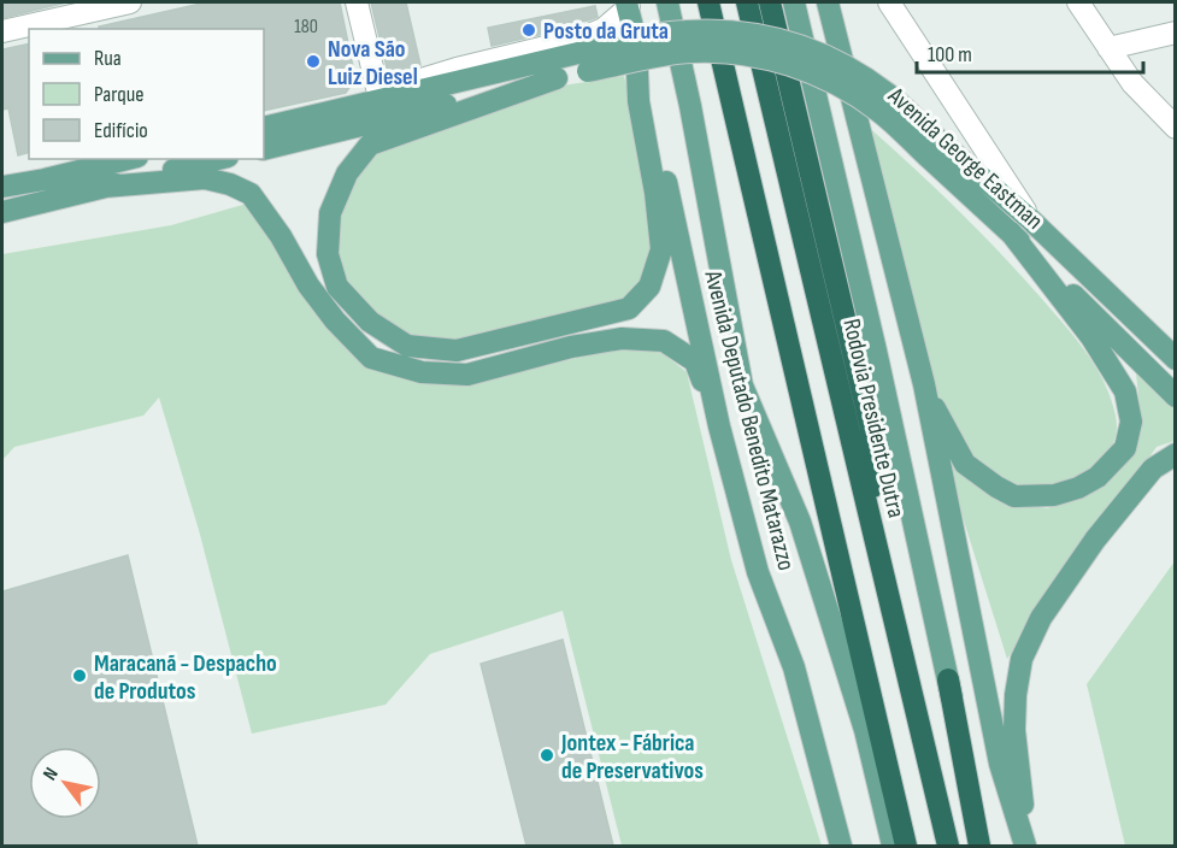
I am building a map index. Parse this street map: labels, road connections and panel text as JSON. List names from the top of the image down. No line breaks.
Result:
{"streets":{"highway":["Rodovia Presidente Dutra"],"main road":["Avenida George Eastman","Avenida Deputado Benedito Matarazzo"]},"places":["Posto da Gruta","Nova São Luiz Diesel","Maracanã - Despacho de Produtos","Jontex - Fábrica de Preservativos"],"house_numbers":["180"],"legend":["Rua","Parque","Edifício"],"scale_bar":"100 m","north":"top left"}
